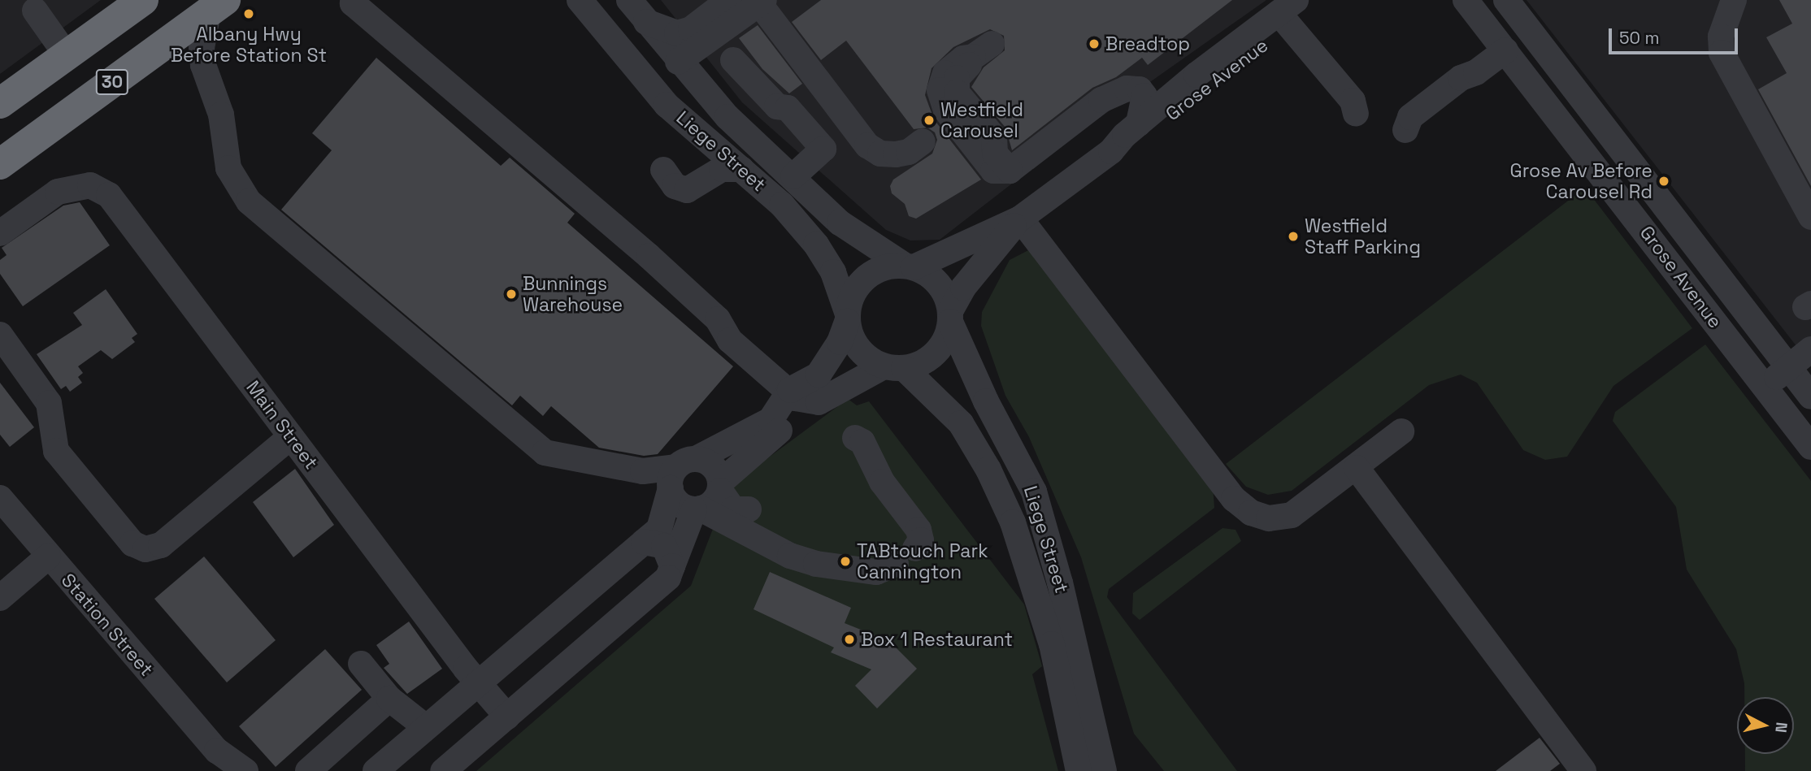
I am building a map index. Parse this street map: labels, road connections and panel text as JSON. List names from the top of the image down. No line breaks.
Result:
{"streets":{"highway":["30"],"street":["Grose Avenue","Liege Street","Main Street","Station Street"]},"crossings":[["Grose Avenue","Liege Street"]],"places":["Albany Hwy Before Station St","Breadtop","Westfield Carousel","Grose Av Before Carousel Rd","Westfield Staff Parking","Bunnings Warehouse","TABtouch Park Cannington","Box 1 Restaurant"],"scale_bar":"50 m","north":"right"}
